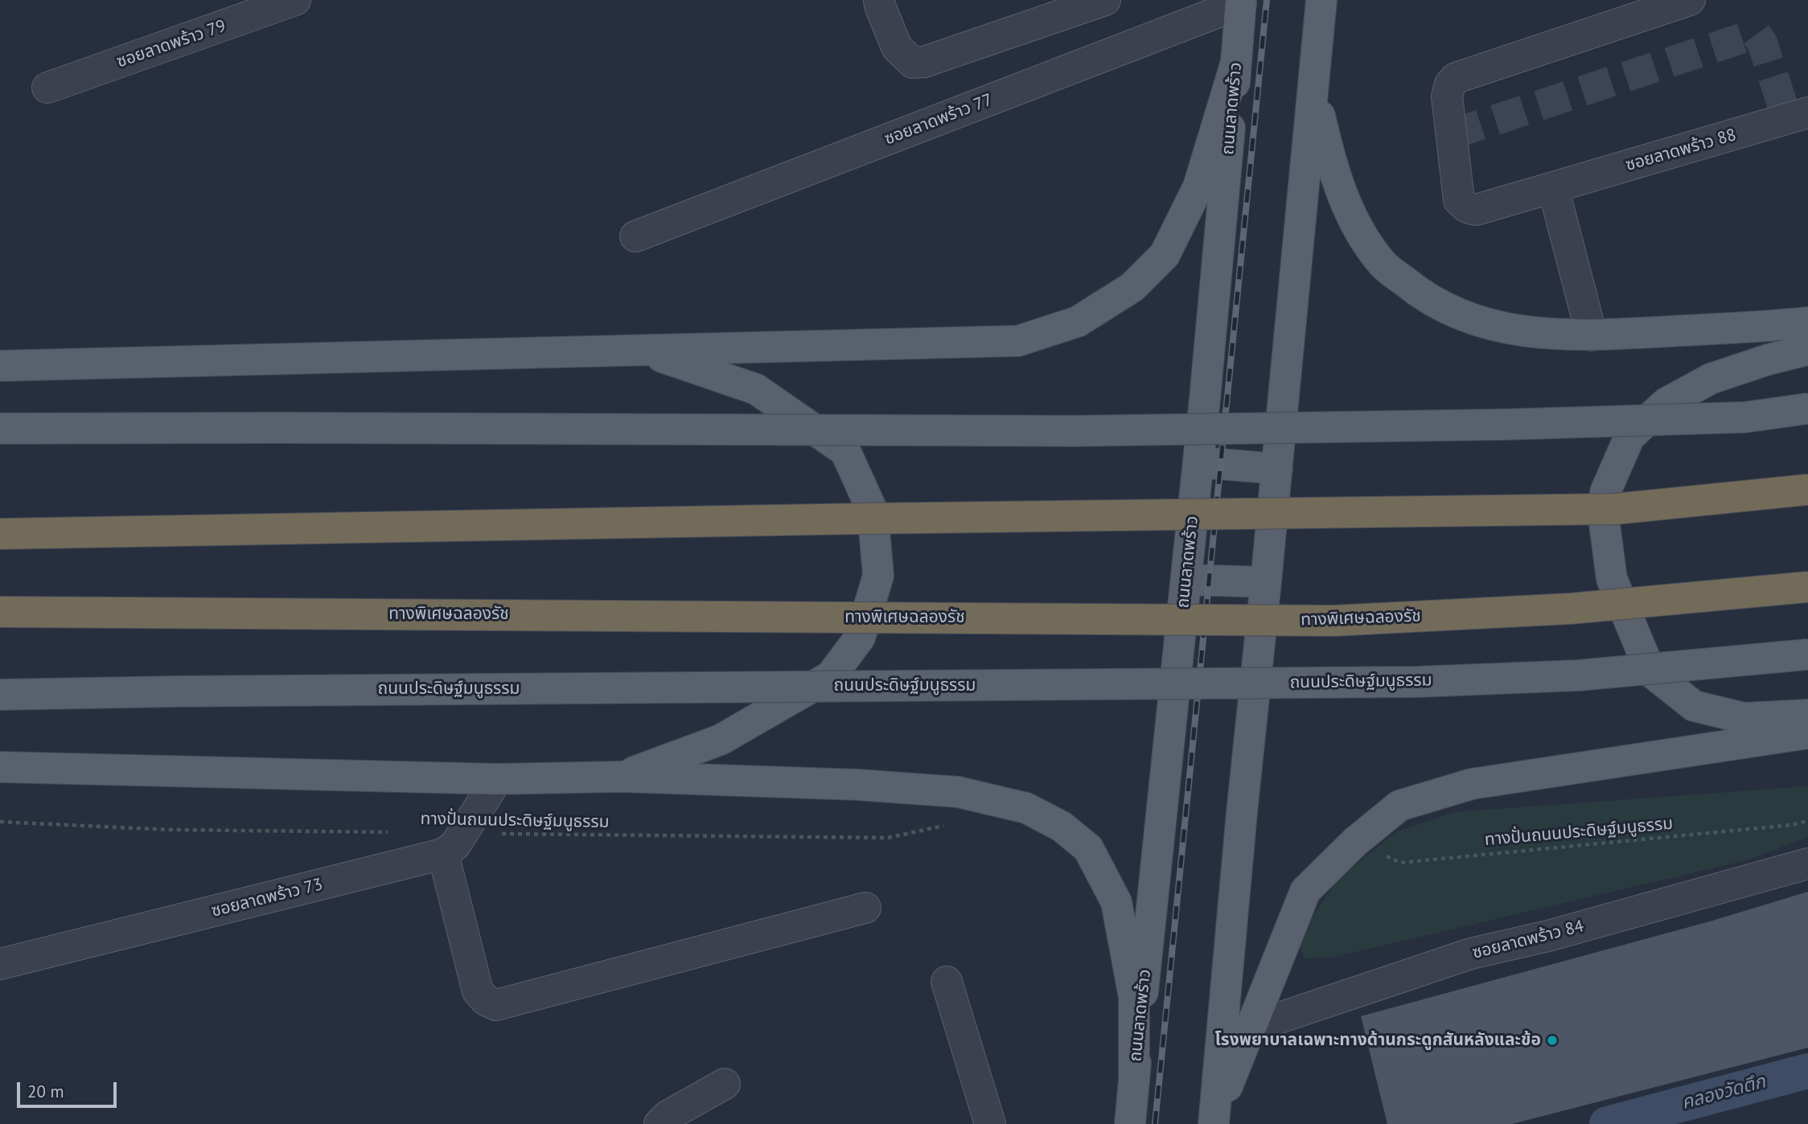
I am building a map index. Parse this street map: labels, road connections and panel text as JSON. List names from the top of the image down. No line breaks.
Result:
{"streets":{"highway":["ทางพิเศษฉลองรัช"],"main road":["ถนนลาดพร้าว","ถนนประดิษฐ์มนูธรรม"],"street":["ซอยลาดพร้าว 79","ซอยลาดพร้าว 77","ซอยลาดพร้าว 88","ซอยลาดพร้าว 73","ซอยลาดพร้าว 84"],"path":["ทางปั่นถนนประดิษฐ์มนูธรรม"]},"crossings":[["ถนนลาดพร้าว","ซอยลาดพร้าว 77"],["ทางปั่นถนนประดิษฐ์มนูธรรม","ซอยลาดพร้าว 73"]],"water":["คลองวัดตึก"],"places":["โรงพยาบาลเฉพาะทางด้านกระดูกสันหลังและข้อ"],"scale_bar":"20 m"}
